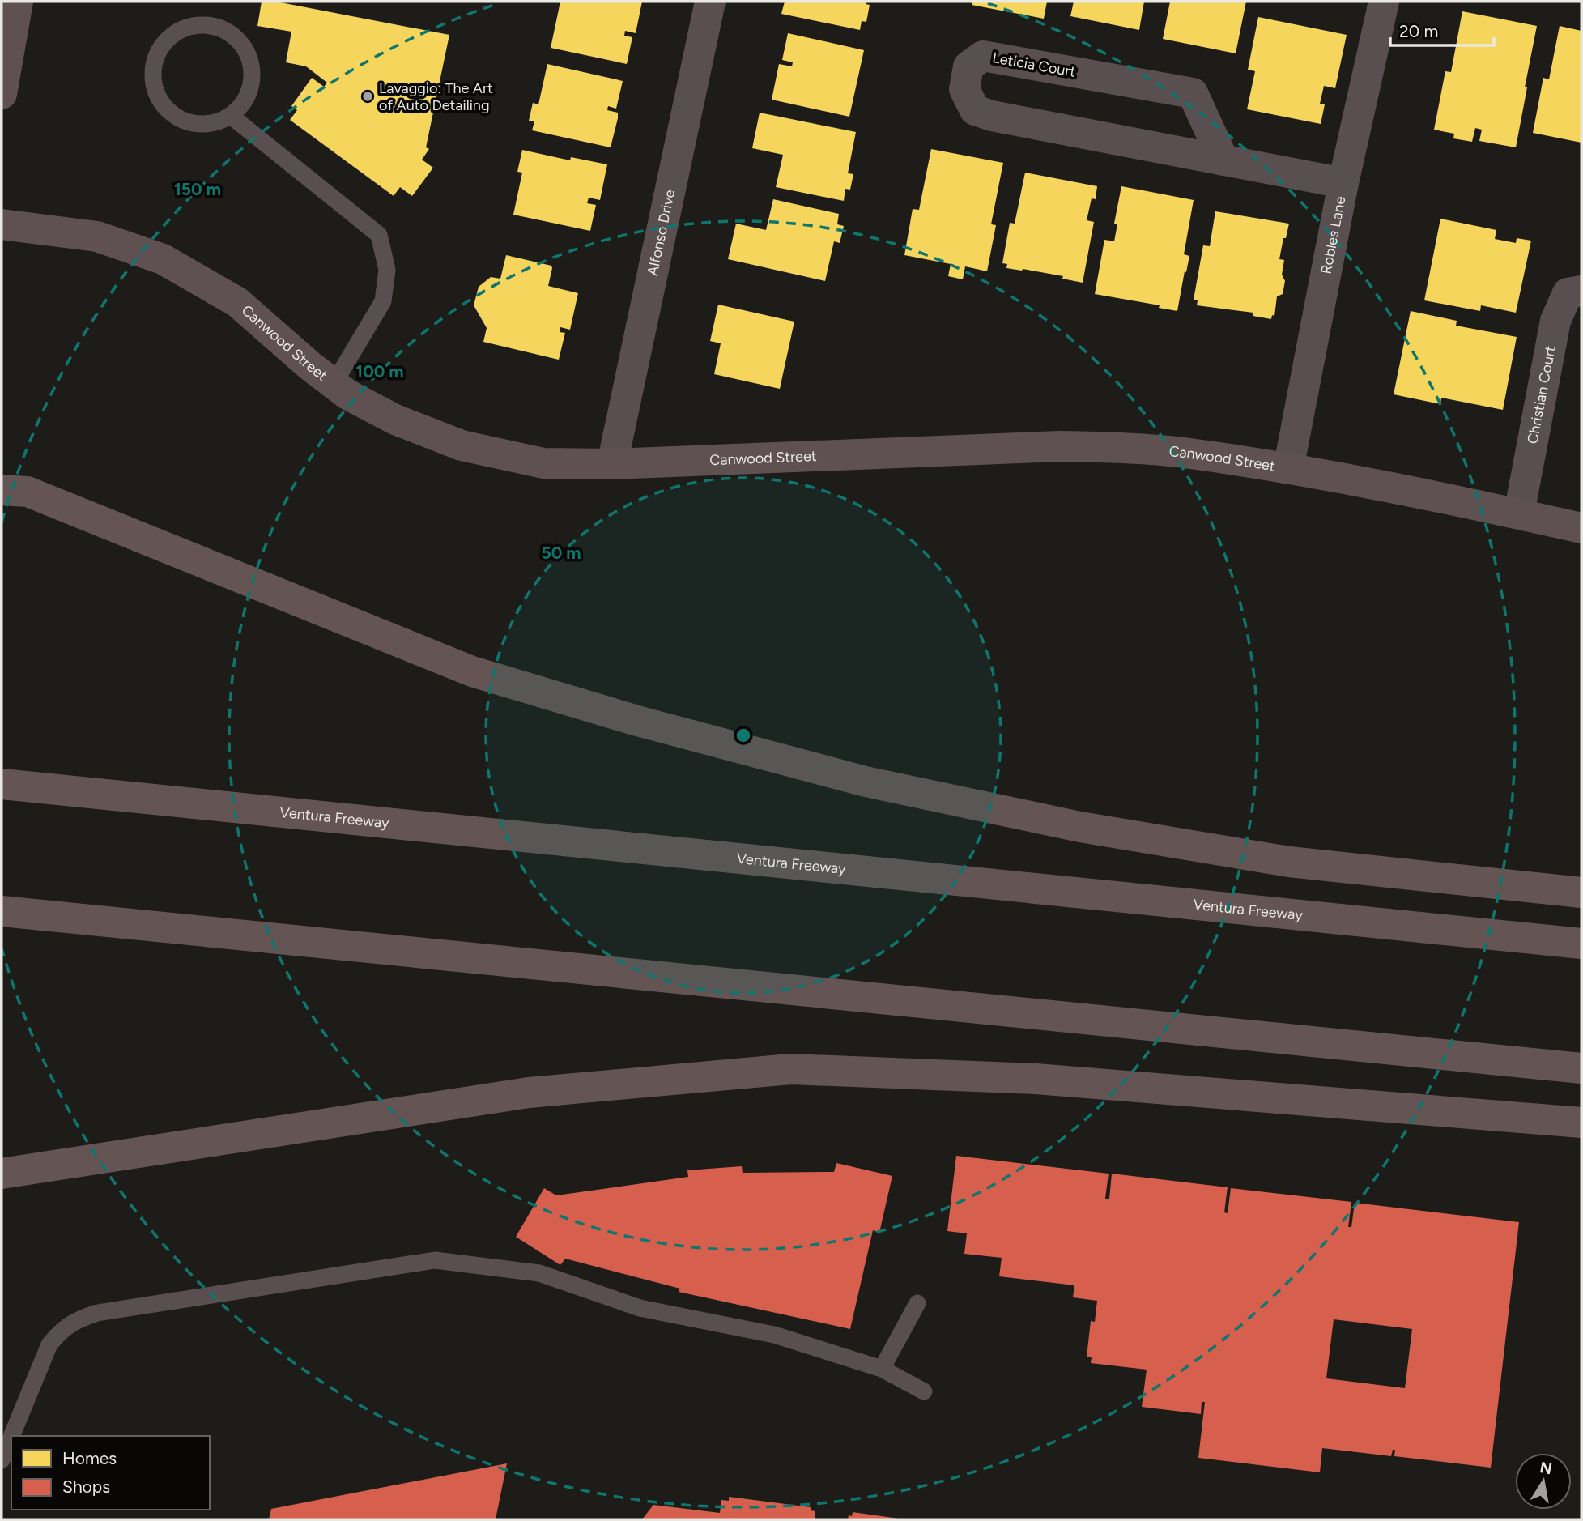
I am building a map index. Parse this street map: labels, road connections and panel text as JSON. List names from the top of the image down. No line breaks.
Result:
{"streets":{"highway":["Ventura Freeway"],"street":["Leticia Court","Alfonso Drive","Robles Lane","Canwood Street","Christian Court"]},"crossings":[["Leticia Court","Robles Lane"],["Alfonso Drive","Canwood Street"],["Robles Lane","Canwood Street"],["Canwood Street","Christian Court"]],"places":["Lavaggio: The Art of Auto Detailing"],"legend":["Homes","Shops"],"scale_bar":"20 m","north":"top","rings":["150 m","100 m","50 m"]}
